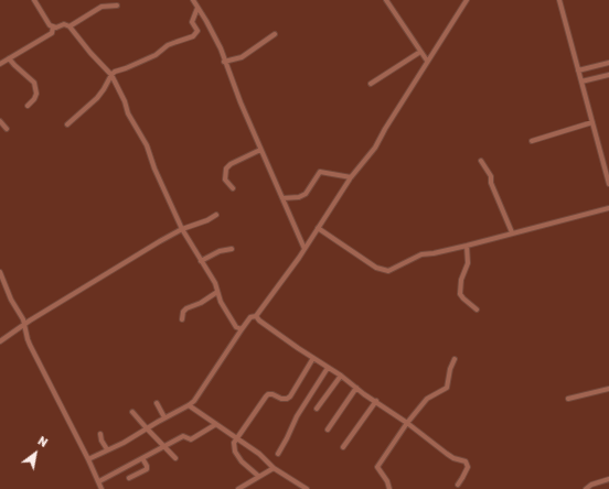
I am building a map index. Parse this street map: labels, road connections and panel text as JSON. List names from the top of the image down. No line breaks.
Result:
{"north":"top right"}
